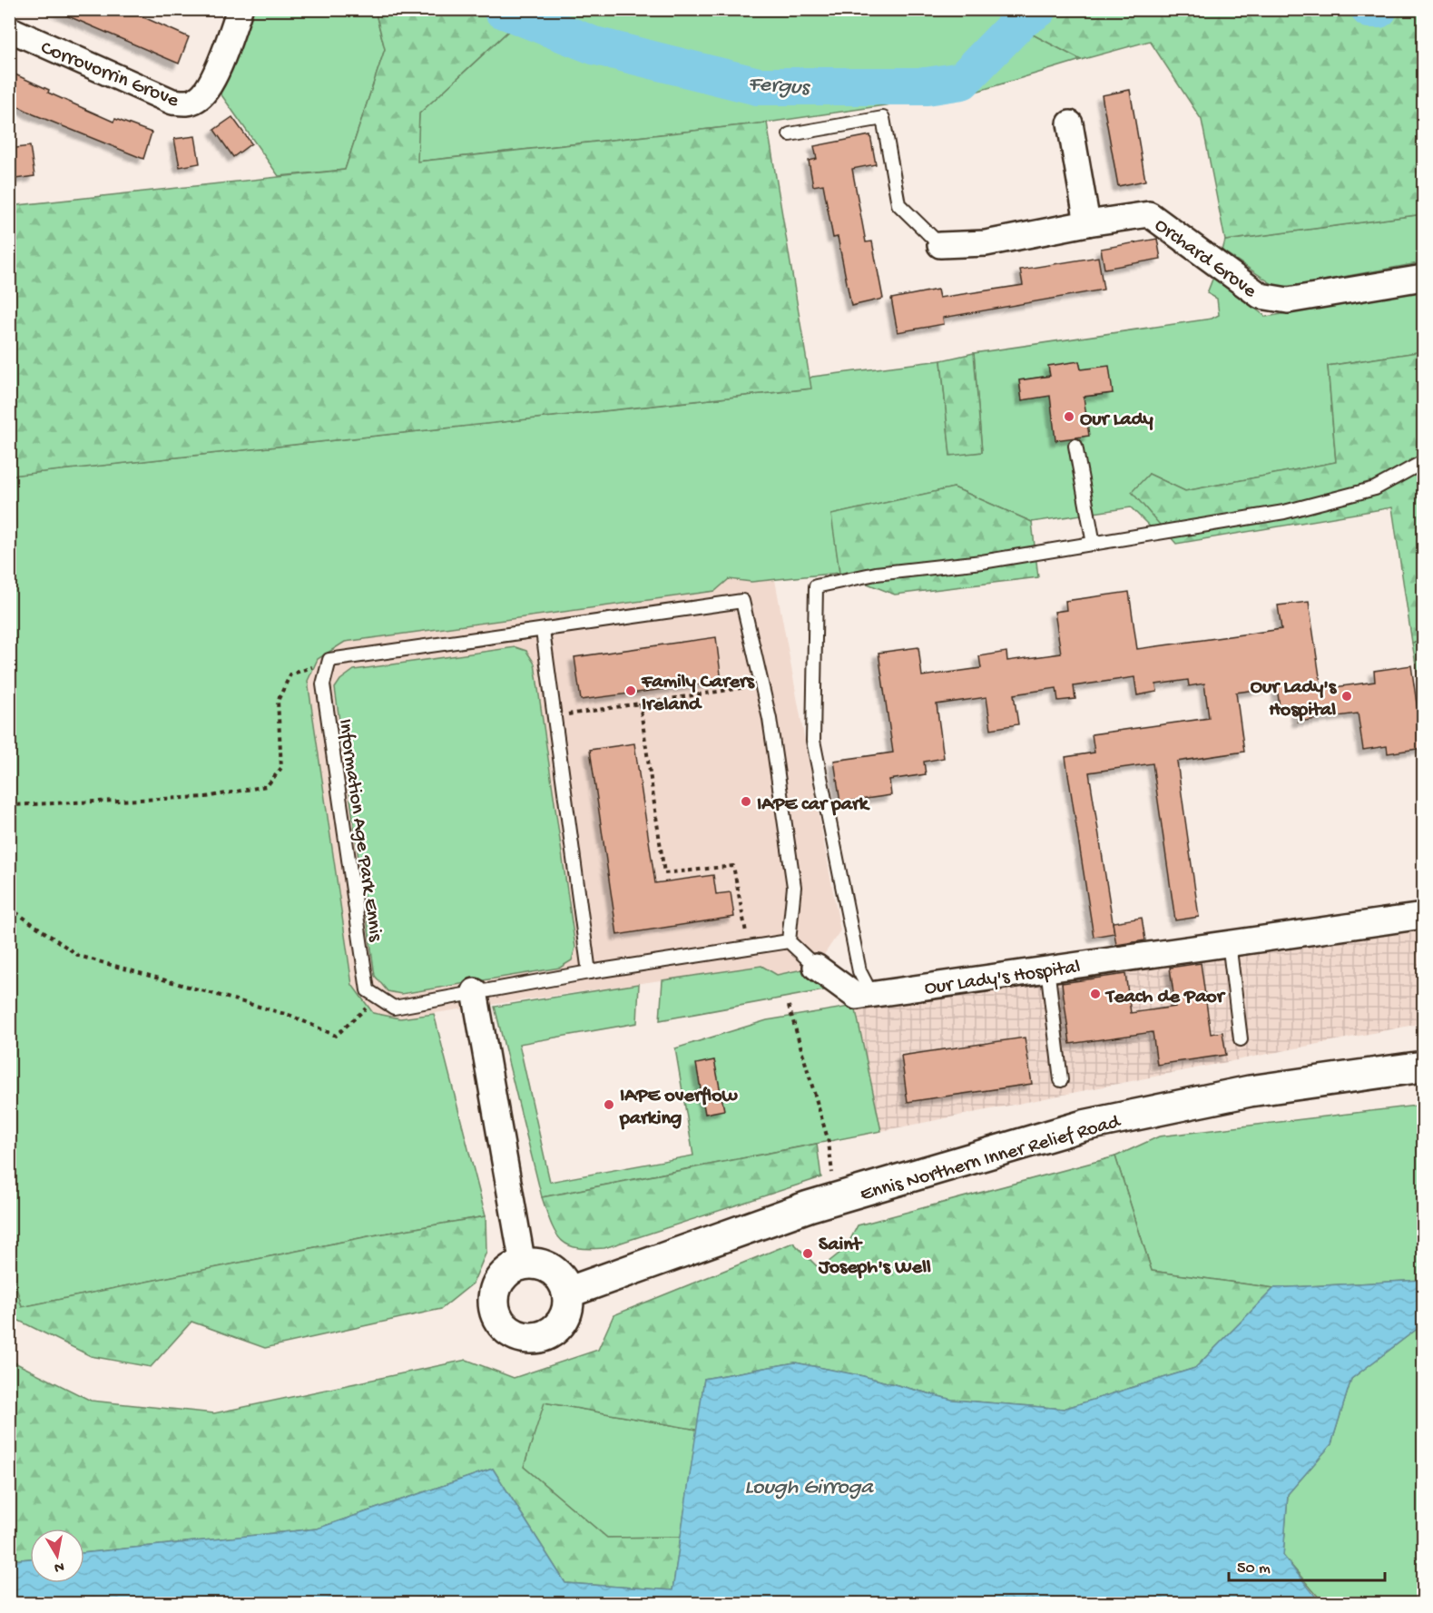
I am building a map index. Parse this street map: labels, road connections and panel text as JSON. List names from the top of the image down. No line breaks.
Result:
{"streets":{"street":["Corrovorrin Grove","Orchard Grove","Our Lady's Hospital","Ennis Northern Inner Relief Road"],"lane":["Information Age Park Ennis"]},"water":["Fergus","Lough Girroga"],"places":["Our Lady","Family Carers Ireland","Our Lady's Hospital","IAPE car park","Teach de Paor","IAPE overflow parking","Saint Joseph's Well"],"scale_bar":"50 m","north":"bottom"}
